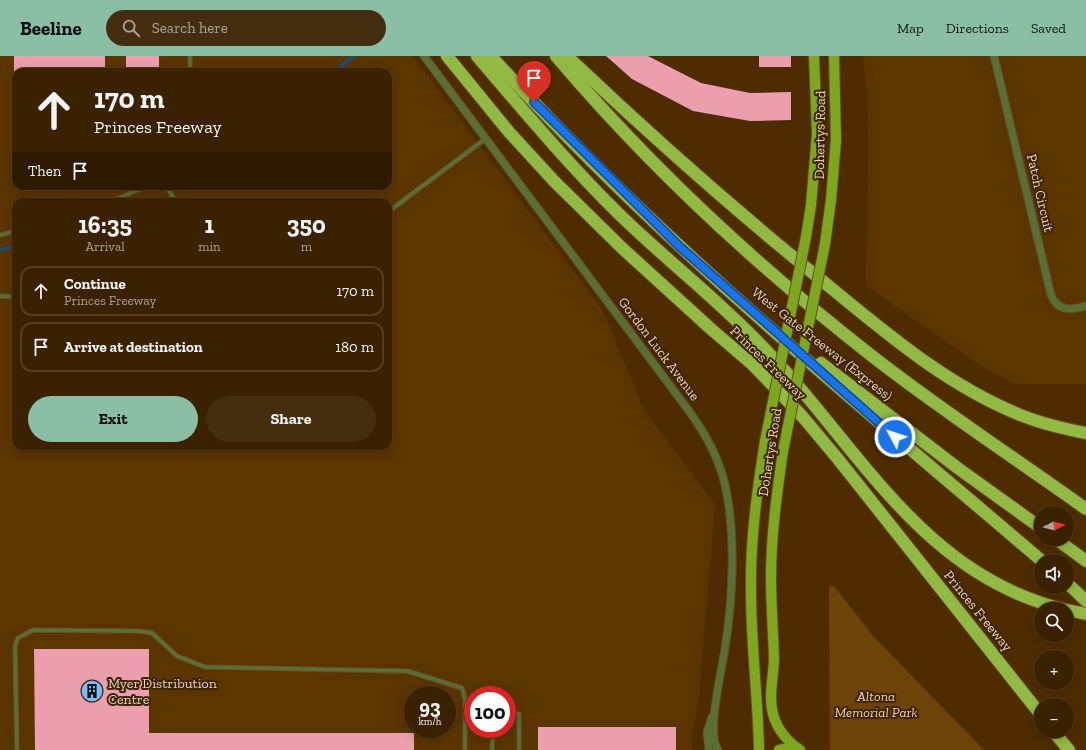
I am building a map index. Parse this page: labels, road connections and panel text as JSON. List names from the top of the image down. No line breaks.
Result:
{"streets":{"highway":["West Gate Freeway (Express)","Princes Freeway"],"main road":["Dohertys Road"],"street":["Patch Circuit","Gordon Luck Avenue"]},"parks":["Altona Memorial Park"],"places":{"building":["Myer Distribution Centre"]},"north":"right","page":{"header":"Beeline","search":"Search here","nav":["Map","Directions","Saved"],"turn":["170 m","Princes Freeway"],"then":"Then","eta":["16:35","Arrival","1","min","350","m"],"list":[{"name":"Continue","note":"Princes Freeway","value":"170 m"},{"name":"Arrive at destination","value":"180 m"}],"buttons":["Exit","Share"],"map_buttons":["+","−"],"speed":"93 km/h","limit":"100"}}
